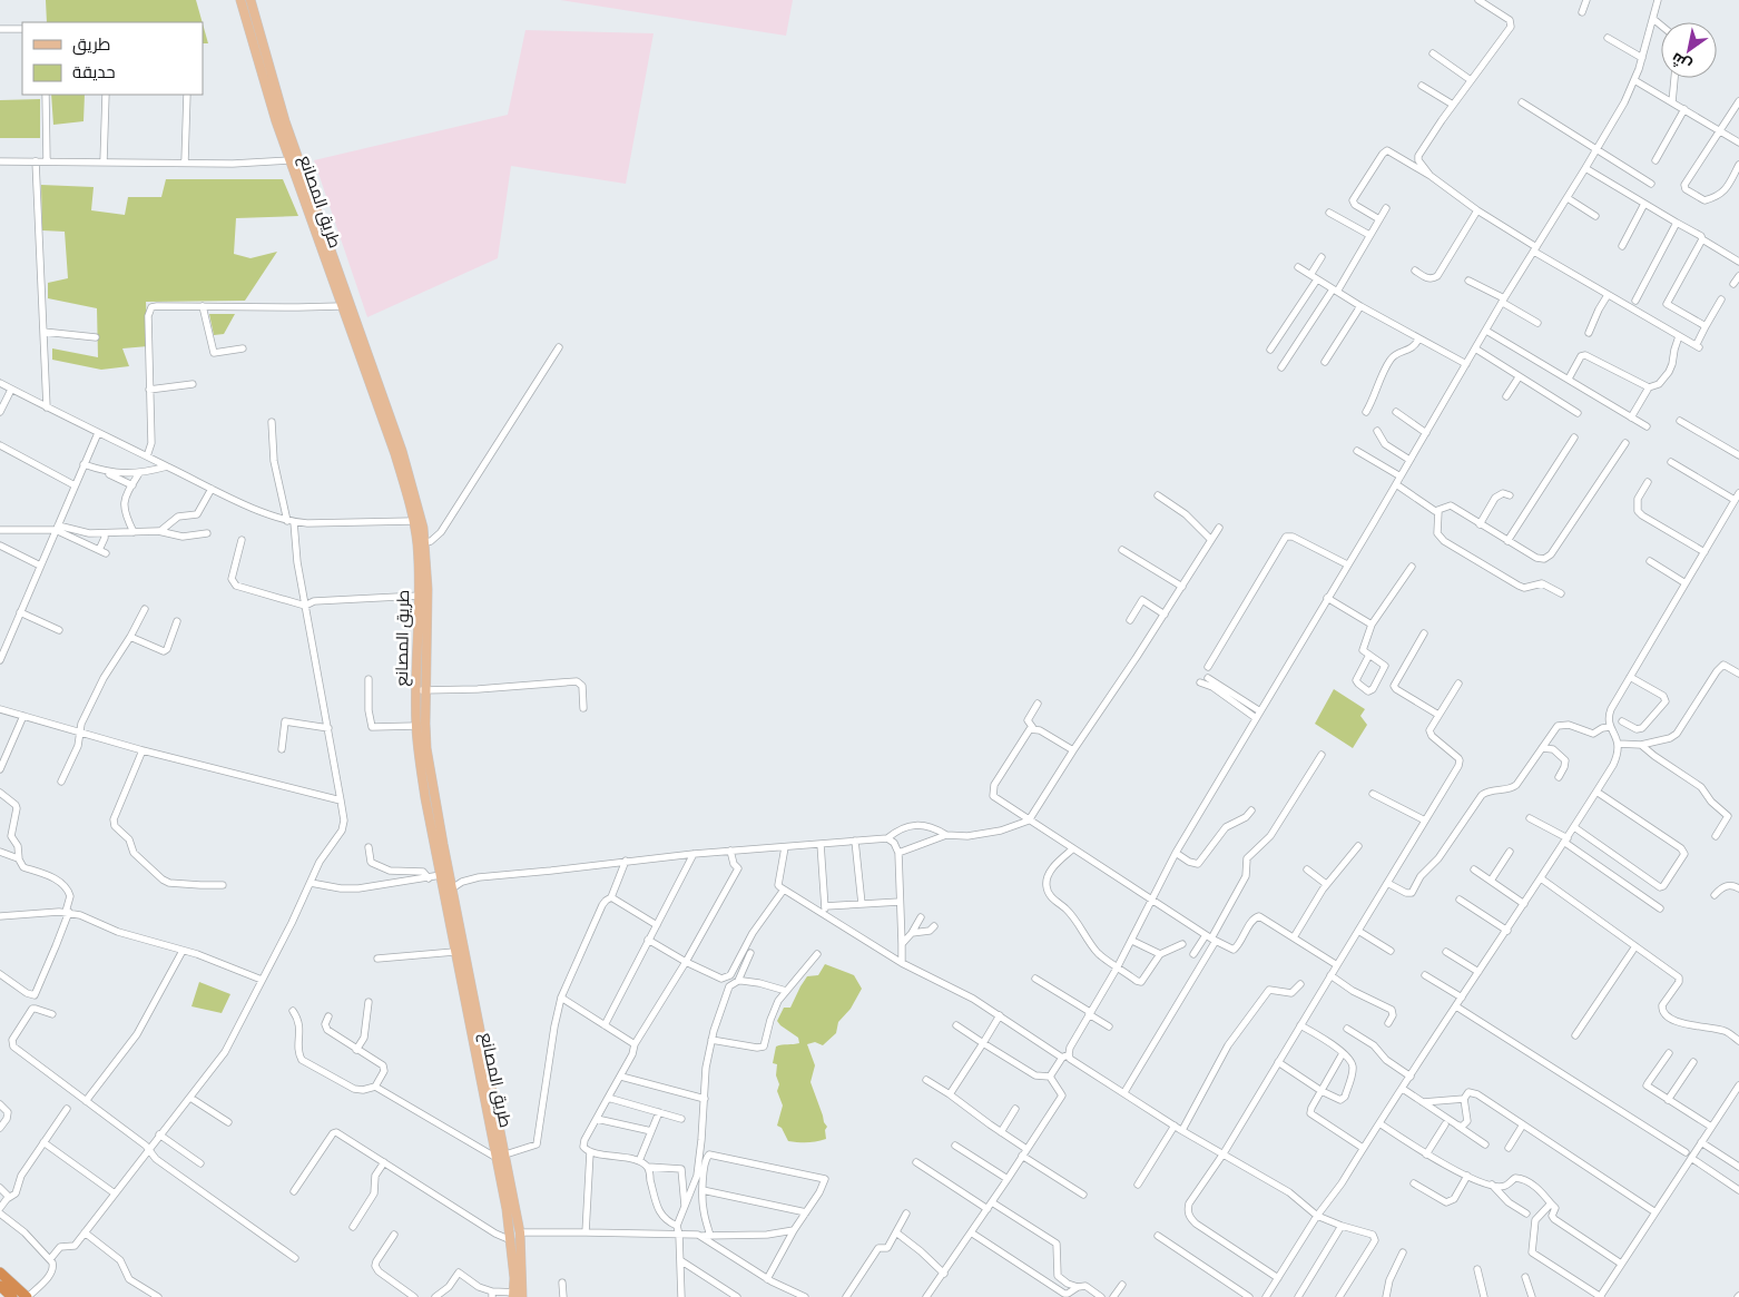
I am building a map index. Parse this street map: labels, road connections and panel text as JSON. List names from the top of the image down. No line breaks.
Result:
{"streets":{"main road":["طريق المصانع"]},"legend":["طريق","حديقة"],"north":"bottom left"}
